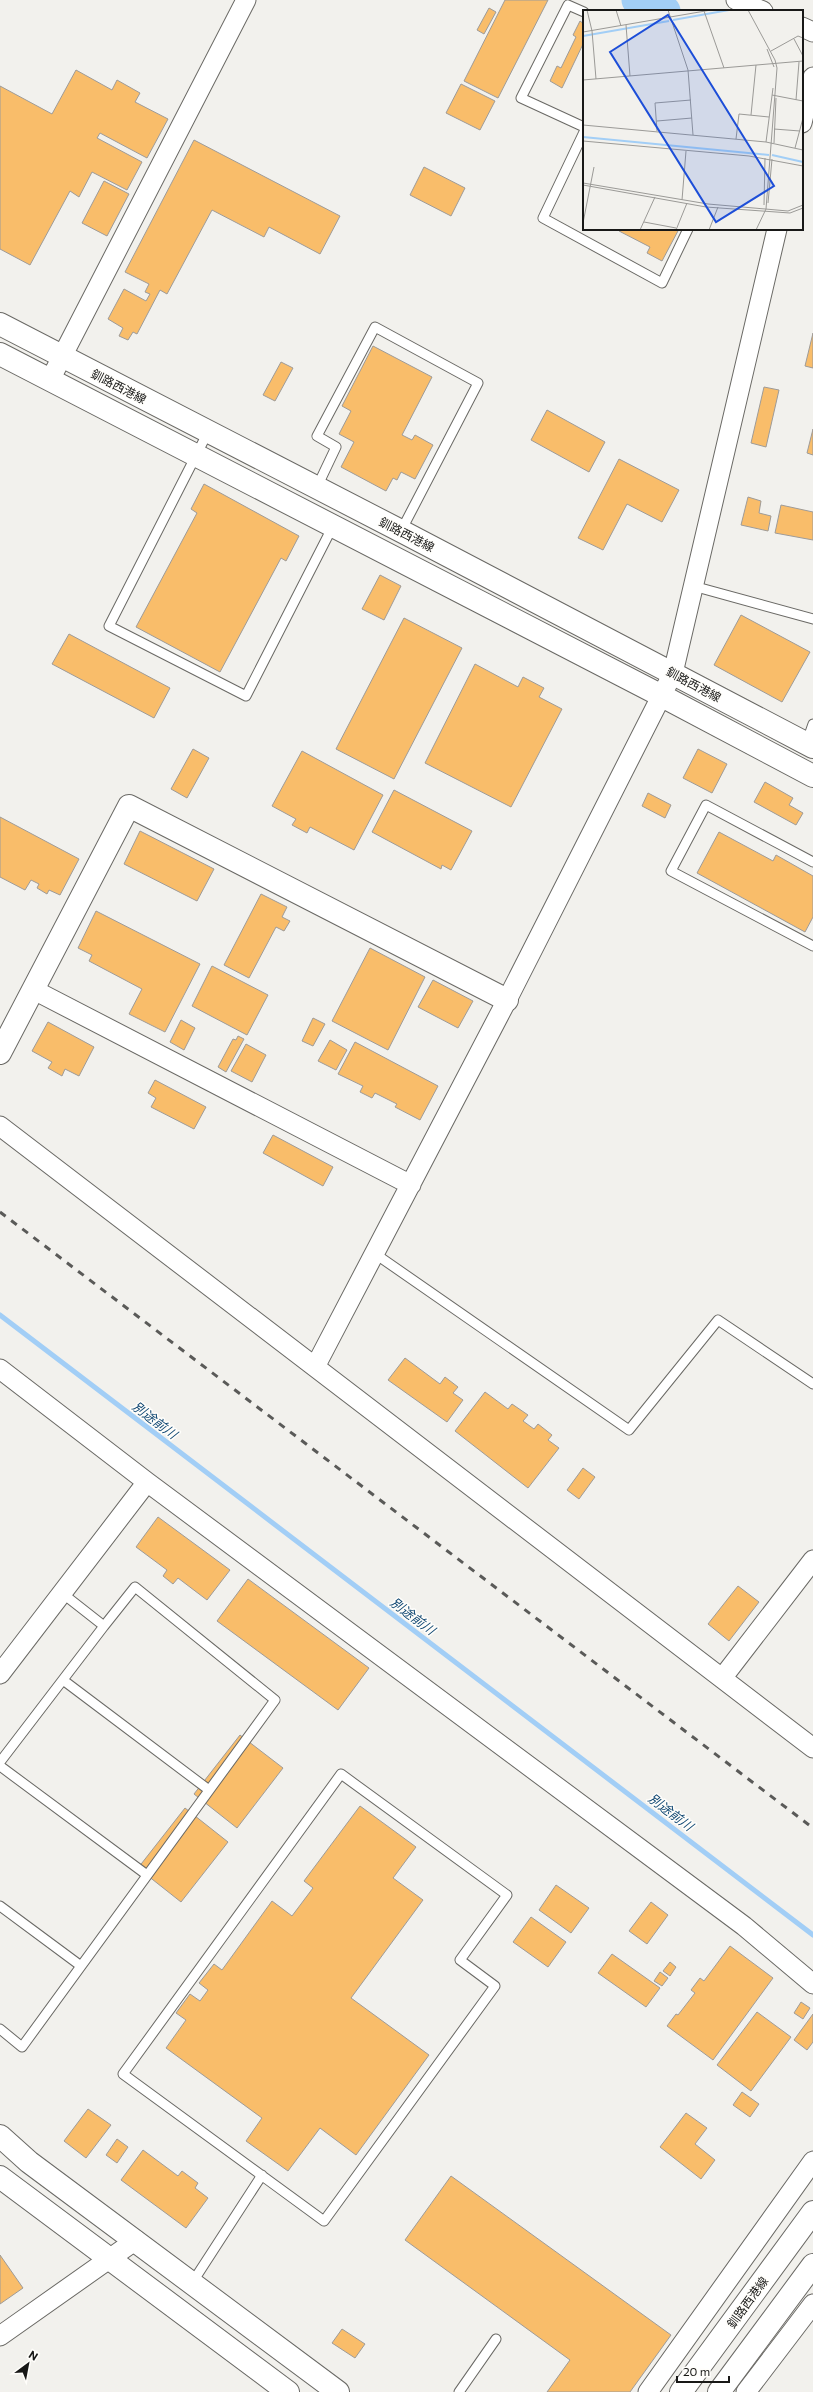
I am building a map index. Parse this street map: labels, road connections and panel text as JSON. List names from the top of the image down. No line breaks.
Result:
{"streets":{"main road":["釧路西港線"]},"water":["別途前川"],"scale_bar":"20 m","north":"top right"}
